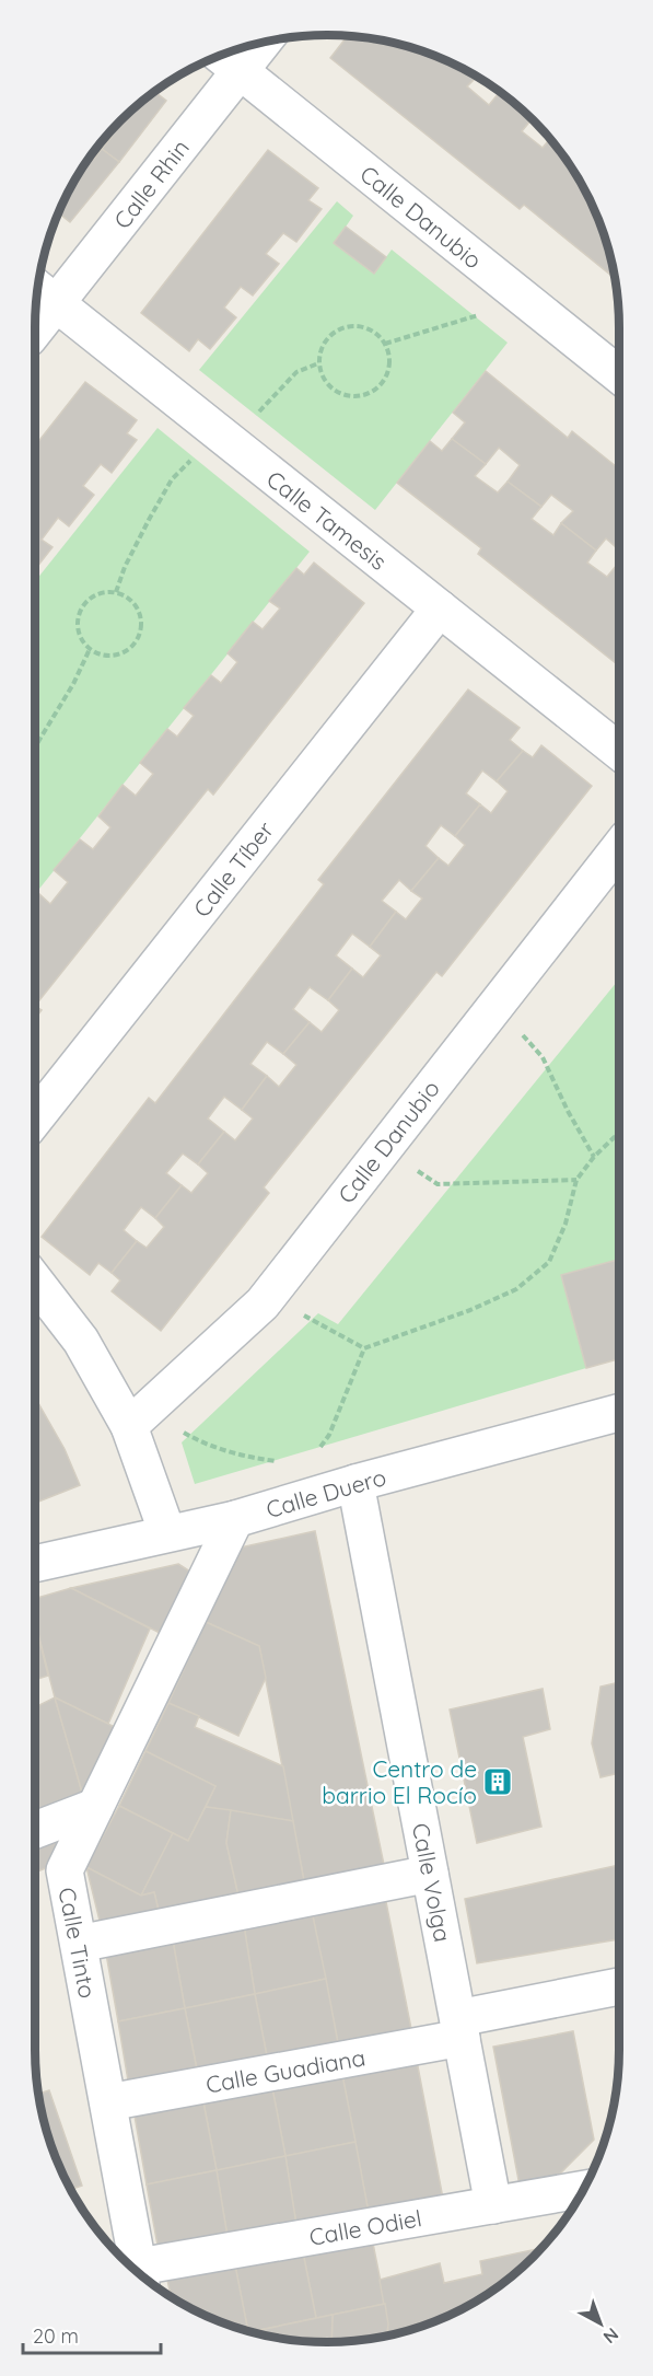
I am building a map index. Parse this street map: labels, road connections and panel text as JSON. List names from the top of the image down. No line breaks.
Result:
{"streets":{"street":["Calle Rhin","Calle Danubio","Calle Tamesis","Calle Tíber","Calle Duero","Calle Volga","Calle Tinto","Calle Guadiana","Calle Odiel"]},"crossings":[["Calle Rhin","Calle Danubio"],["Calle Rhin","Calle Tamesis"],["Calle Tamesis","Calle Tíber"],["Calle Duero","Calle Volga"],["Calle Duero","Calle Tinto"],["Calle Volga","Calle Guadiana"],["Calle Volga","Calle Odiel"],["Calle Tinto","Calle Guadiana"],["Calle Tinto","Calle Odiel"]],"places":{"building":["Centro de barrio El Rocío"]},"scale_bar":"20 m","north":"bottom right"}
